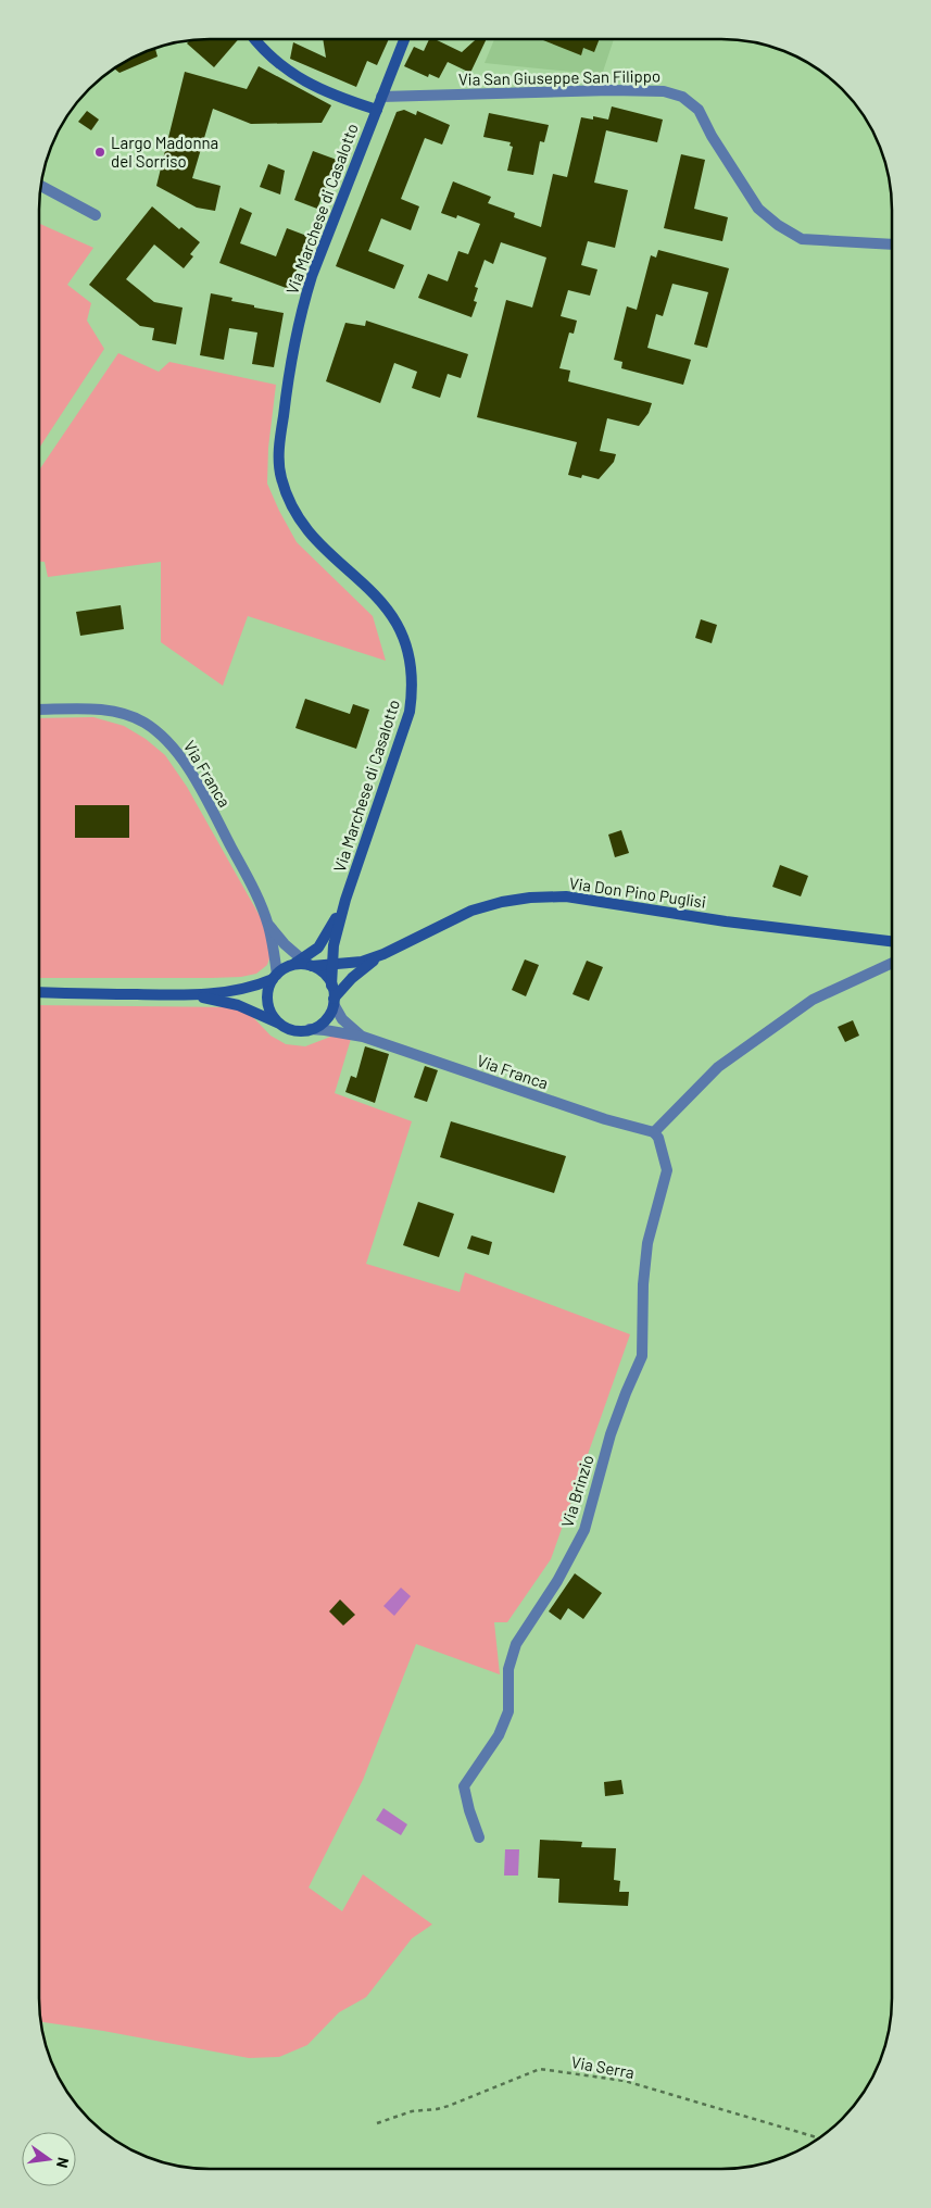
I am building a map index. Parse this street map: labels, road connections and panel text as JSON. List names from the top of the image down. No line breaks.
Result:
{"streets":{"street":["Via San Giuseppe San Filippo","Via Marchese di Casalotto","Via Franca","Via Don Pino Puglisi","Via Brinzio"],"path":["Via Serra"]},"crossings":[["Via San Giuseppe San Filippo","Via Marchese di Casalotto"],["Via Franca","Via Brinzio"]],"places":["Largo Madonna del Sorriso"],"north":"right"}
